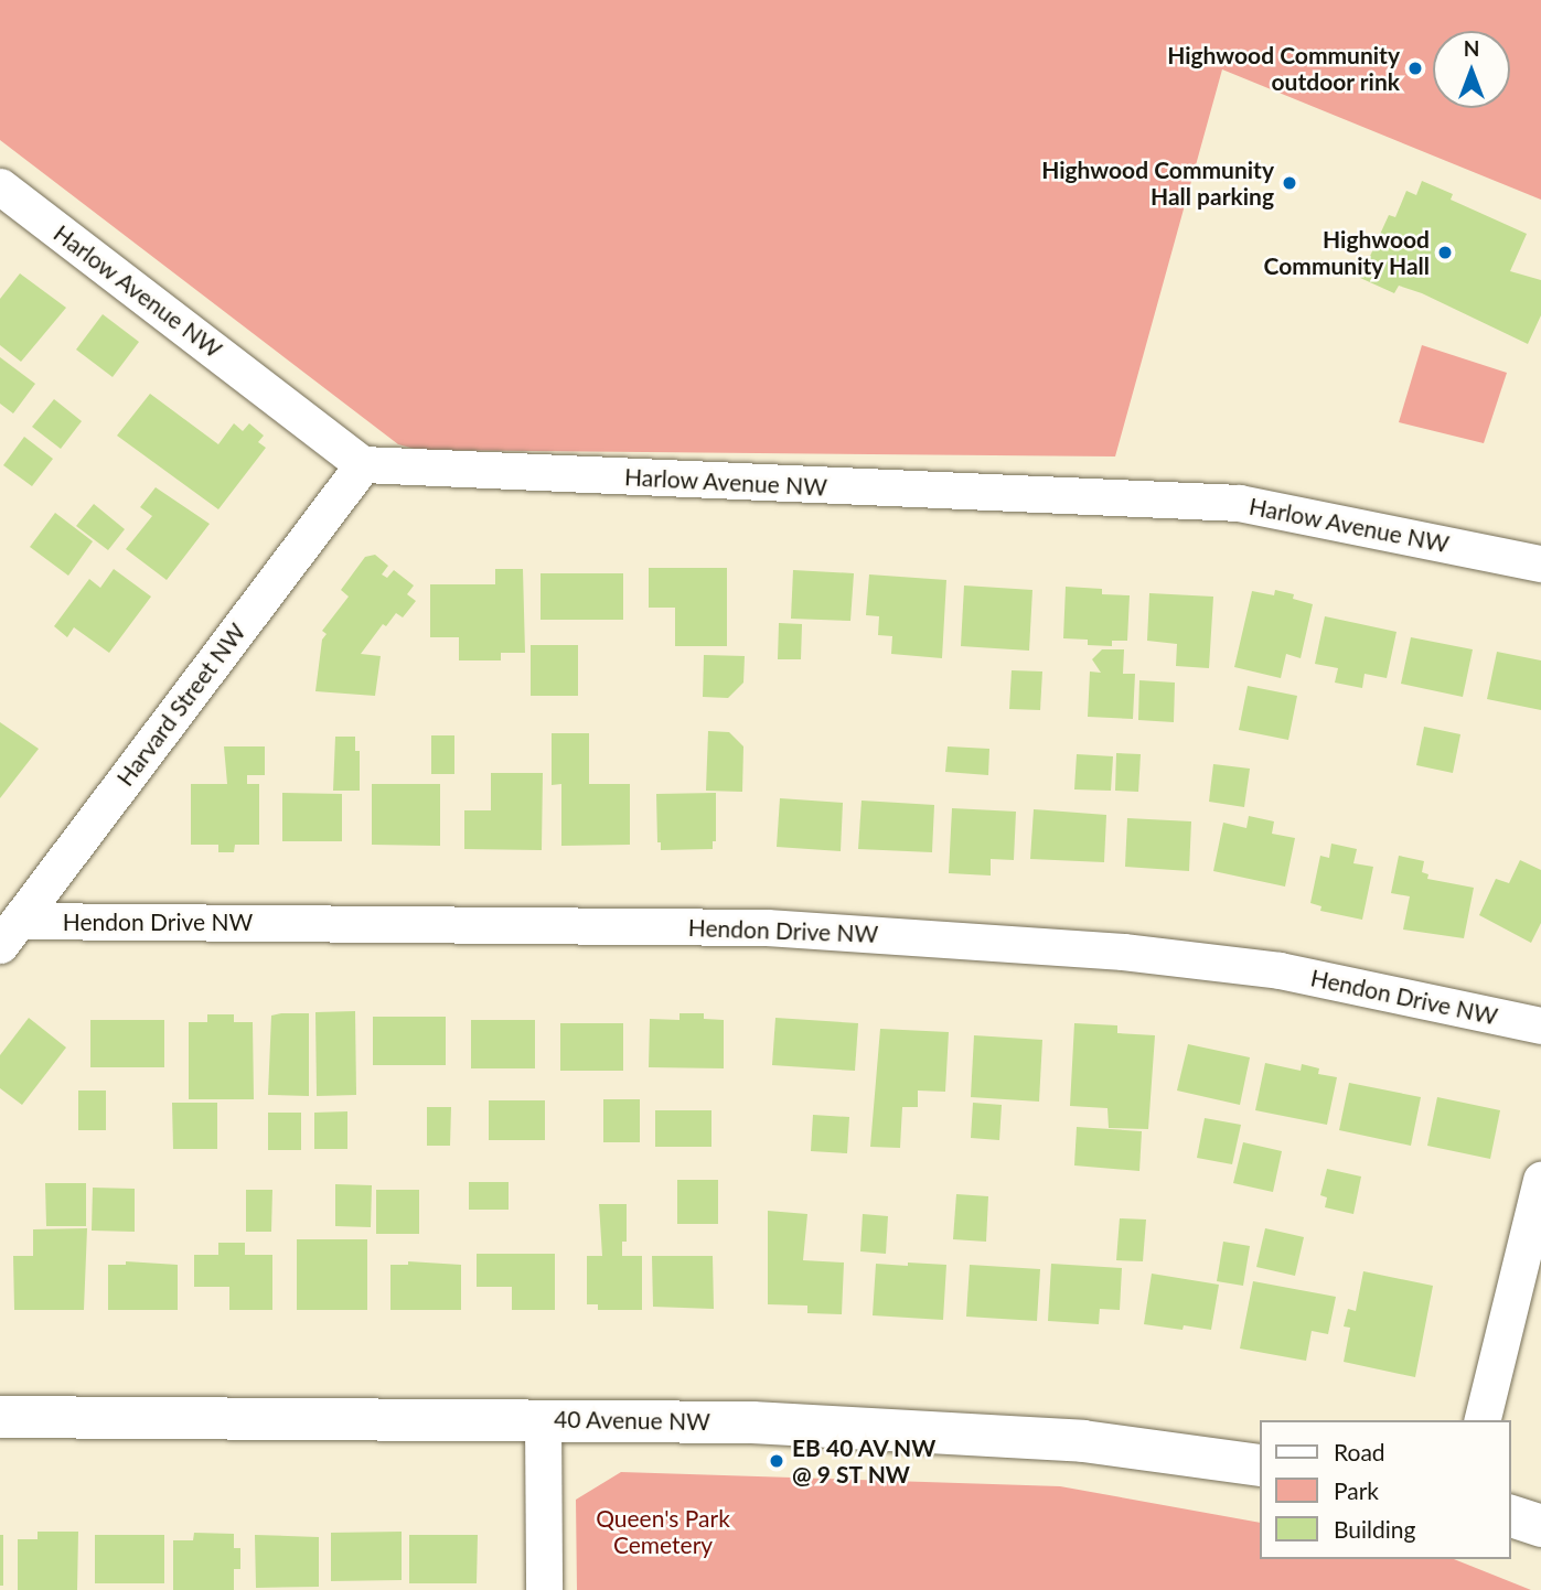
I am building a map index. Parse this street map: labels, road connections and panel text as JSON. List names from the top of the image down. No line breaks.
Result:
{"streets":{"street":["Harlow Avenue NW","Harvard Street NW","Hendon Drive NW","40 Avenue NW"]},"crossings":[["Harlow Avenue NW","Harvard Street NW"],["Harvard Street NW","Hendon Drive NW"]],"parks":["Queen's Park Cemetery"],"places":["Highwood Community outdoor rink","Highwood Community Hall parking","Highwood Community Hall","EB 40 AV NW @ 9 ST NW"],"legend":["Road","Park","Building"],"north":"top"}
